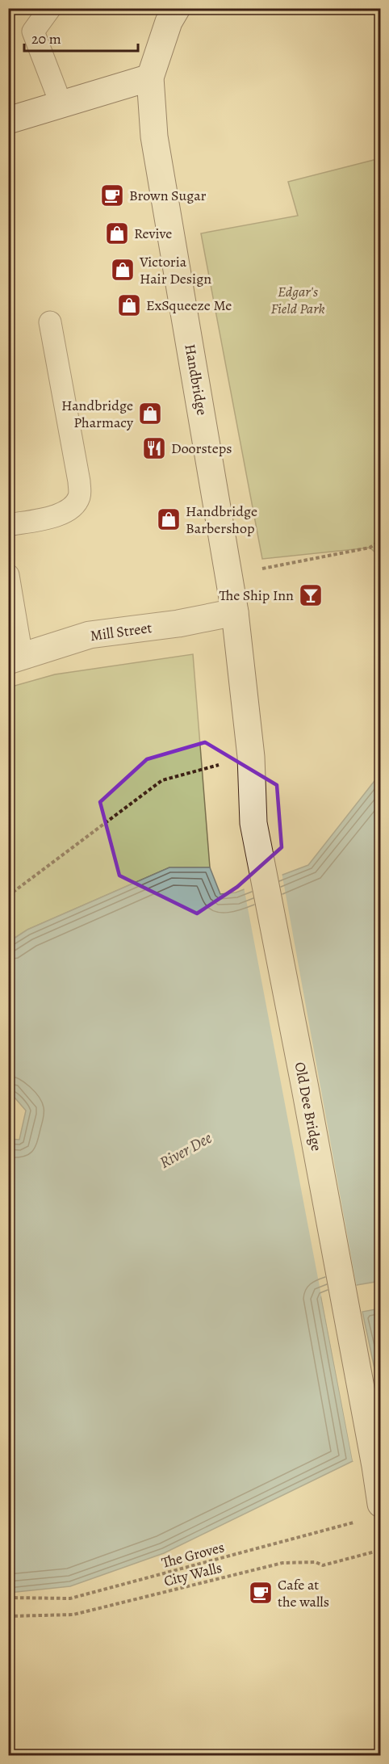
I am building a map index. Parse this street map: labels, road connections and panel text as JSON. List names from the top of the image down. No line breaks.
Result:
{"streets":{"street":["Handbridge","Mill Street","Old Dee Bridge"],"path":["The Groves","City Walls"]},"crossings":[["Handbridge","Mill Street"],["Handbridge","Old Dee Bridge"]],"water":["River Dee"],"parks":["Edgar's Field Park"],"places":{"cafe":["Brown Sugar","Cafe at the walls"],"shop":["Revive","Victoria Hair Design","ExSqueeze Me","Handbridge Pharmacy","Handbridge Barbershop"],"restaurant":["Doorsteps"],"bar":["The Ship Inn"]},"scale_bar":"20 m"}
